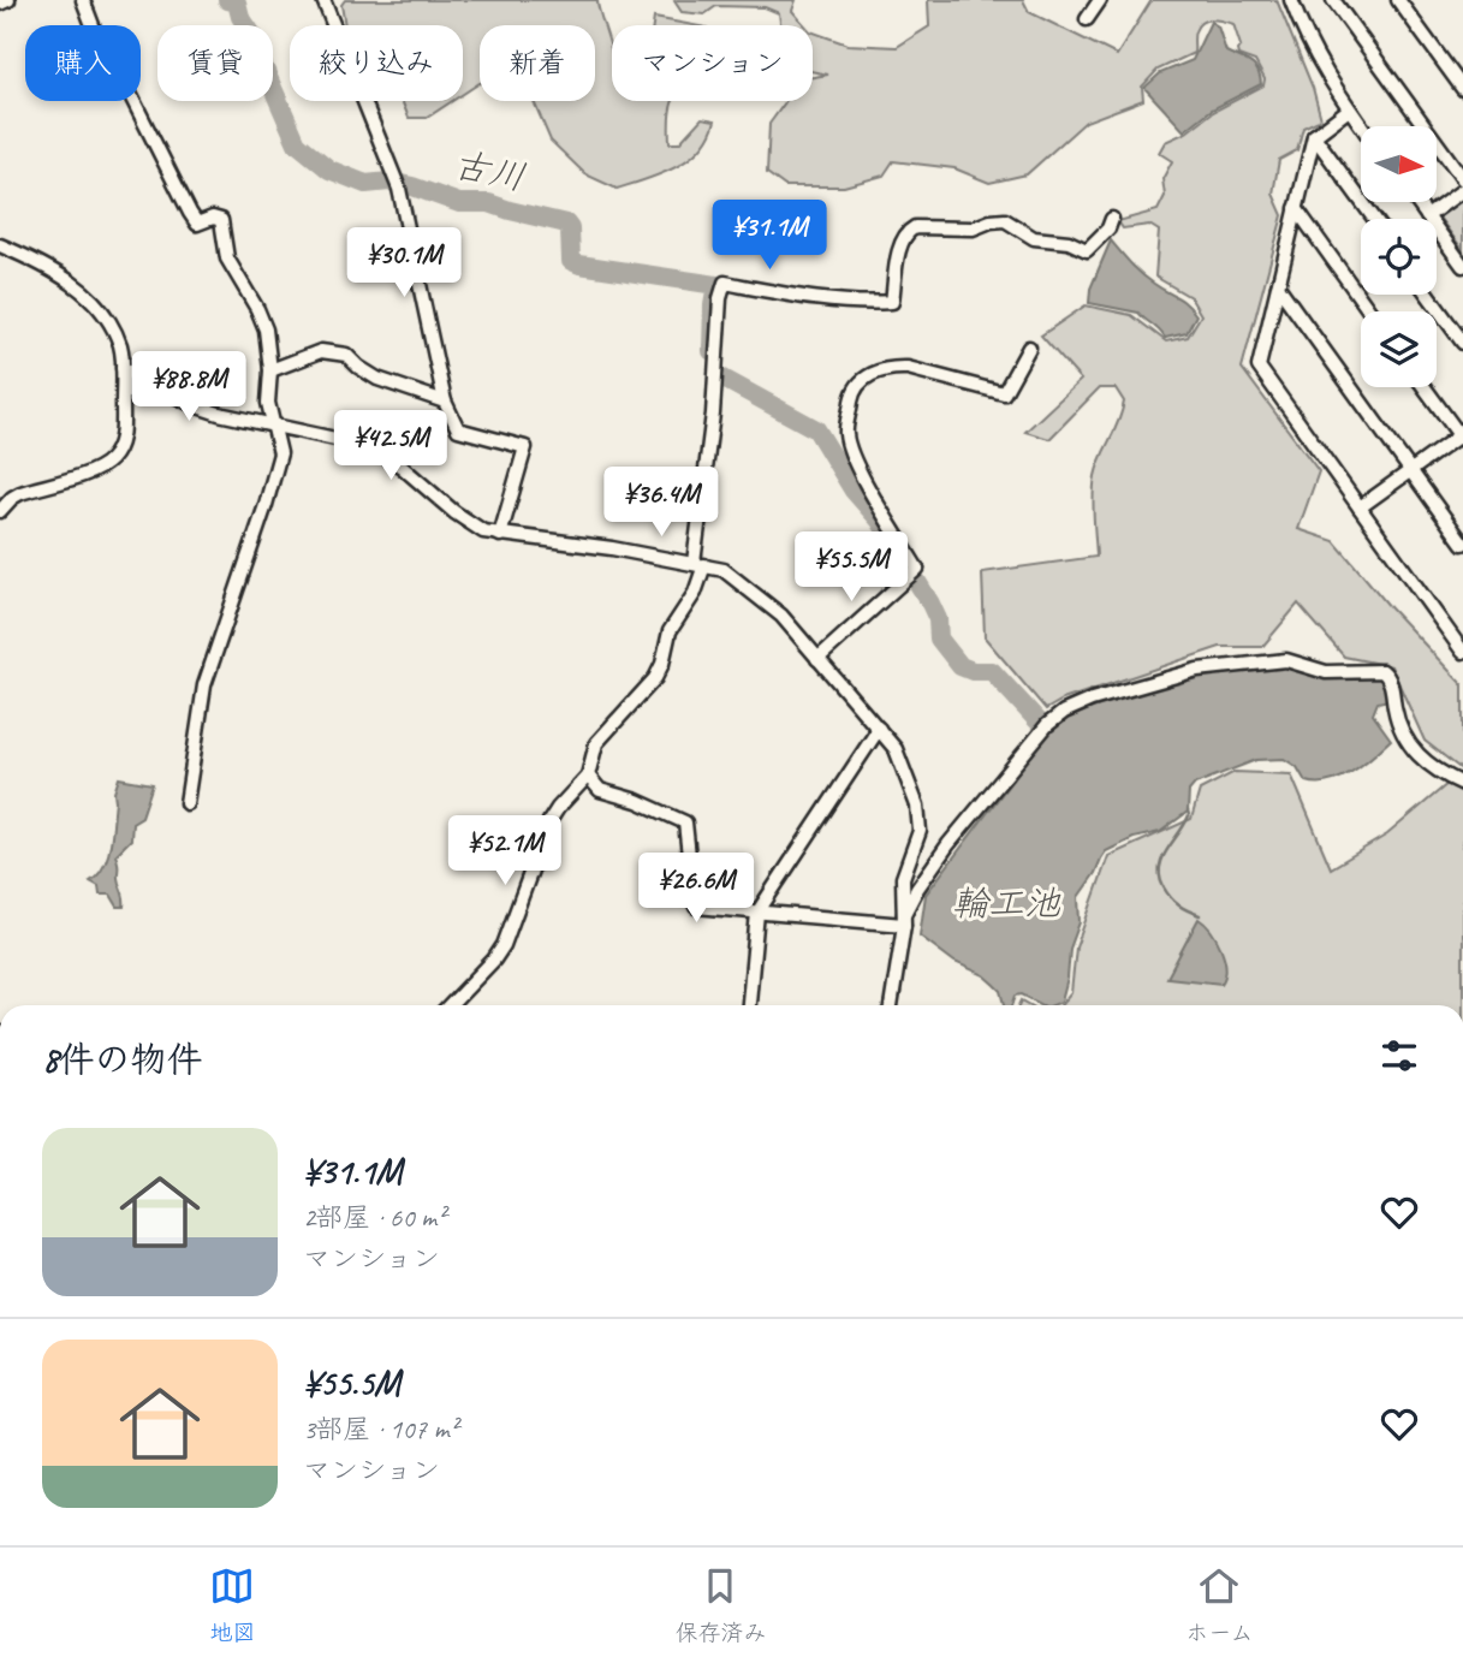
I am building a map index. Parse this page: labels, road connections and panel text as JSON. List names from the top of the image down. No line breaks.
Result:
{"water":["古川","輪工池"],"north":"right","page":{"chip":["購入","賃貸","絞り込み","新着","マンション"],"price":["¥31.1M","¥30.1M","¥88.8M","¥42.5M","¥36.4M","¥55.5M","¥52.1M","¥26.6M"],"heading":"8件の物件","list":[{"name":"¥31.1M","note":"2部屋 · 60 m² · マンション"},{"name":"¥55.5M","note":"3部屋 · 107 m² · マンション"}],"tabs":["地図","保存済み","ホーム"]}}
